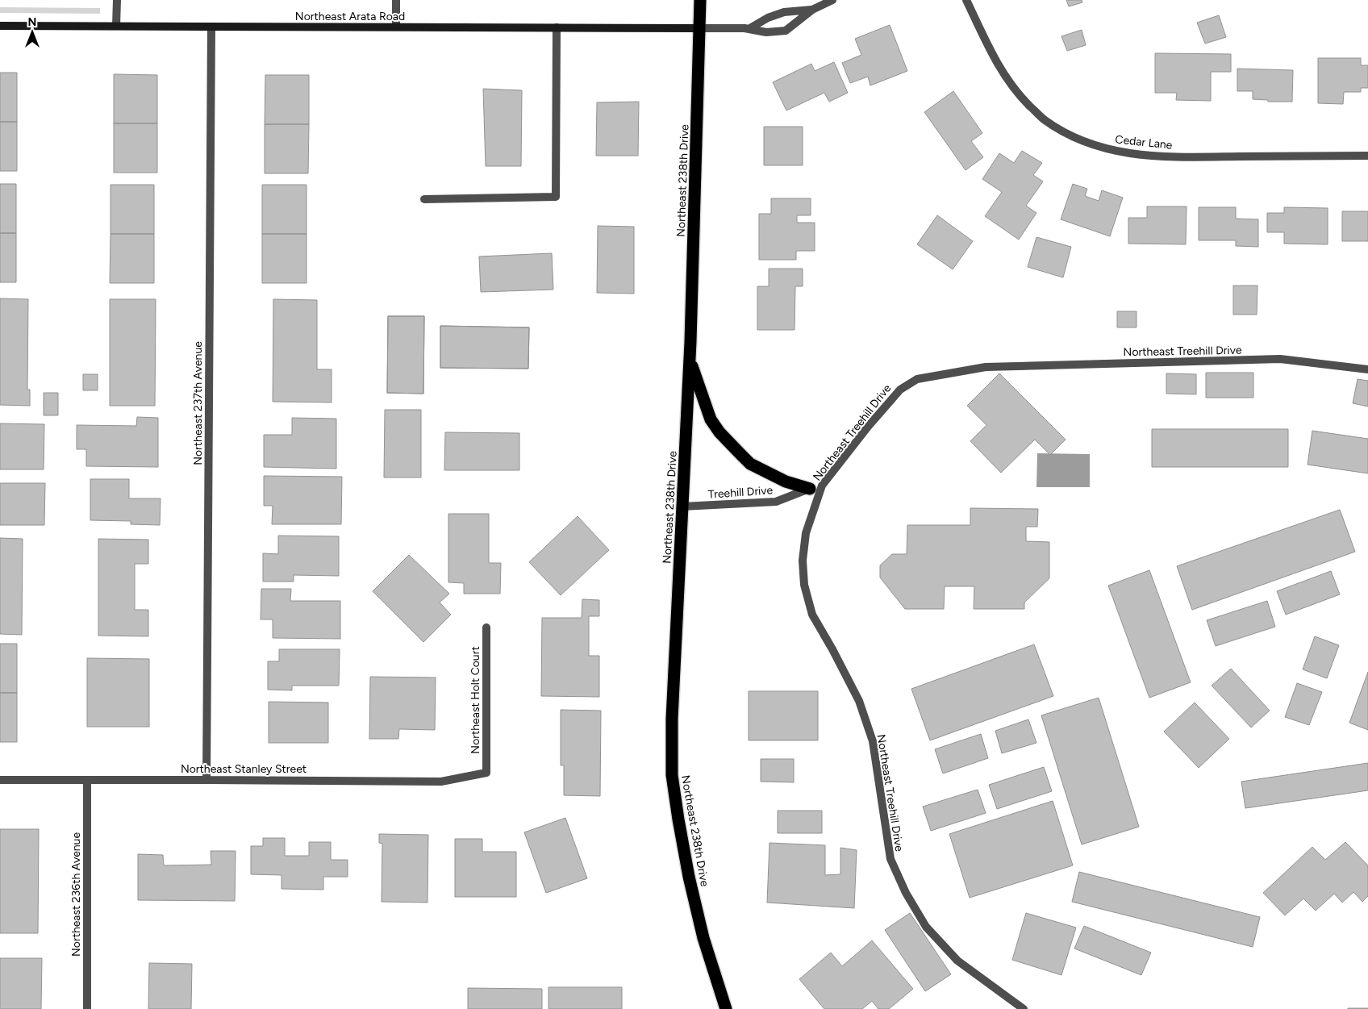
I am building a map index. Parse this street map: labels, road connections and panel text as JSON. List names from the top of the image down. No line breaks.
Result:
{"streets":{"highway":["Northeast 238th Drive"],"street":["Northeast Arata Road","Cedar Lane","Northeast Treehill Drive","Northeast 237th Avenue","Treehill Drive","Northeast Holt Court","Northeast Stanley Street","Northeast 236th Avenue"]},"crossings":[["Northeast Arata Road","Northeast 238th Drive"],["Northeast Arata Road","Northeast 237th Avenue"],["Northeast 238th Drive","Treehill Drive"],["Northeast Treehill Drive","Treehill Drive"],["Northeast 237th Avenue","Northeast Stanley Street"],["Northeast Holt Court","Northeast Stanley Street"],["Northeast Stanley Street","Northeast 236th Avenue"]],"north":"top"}
